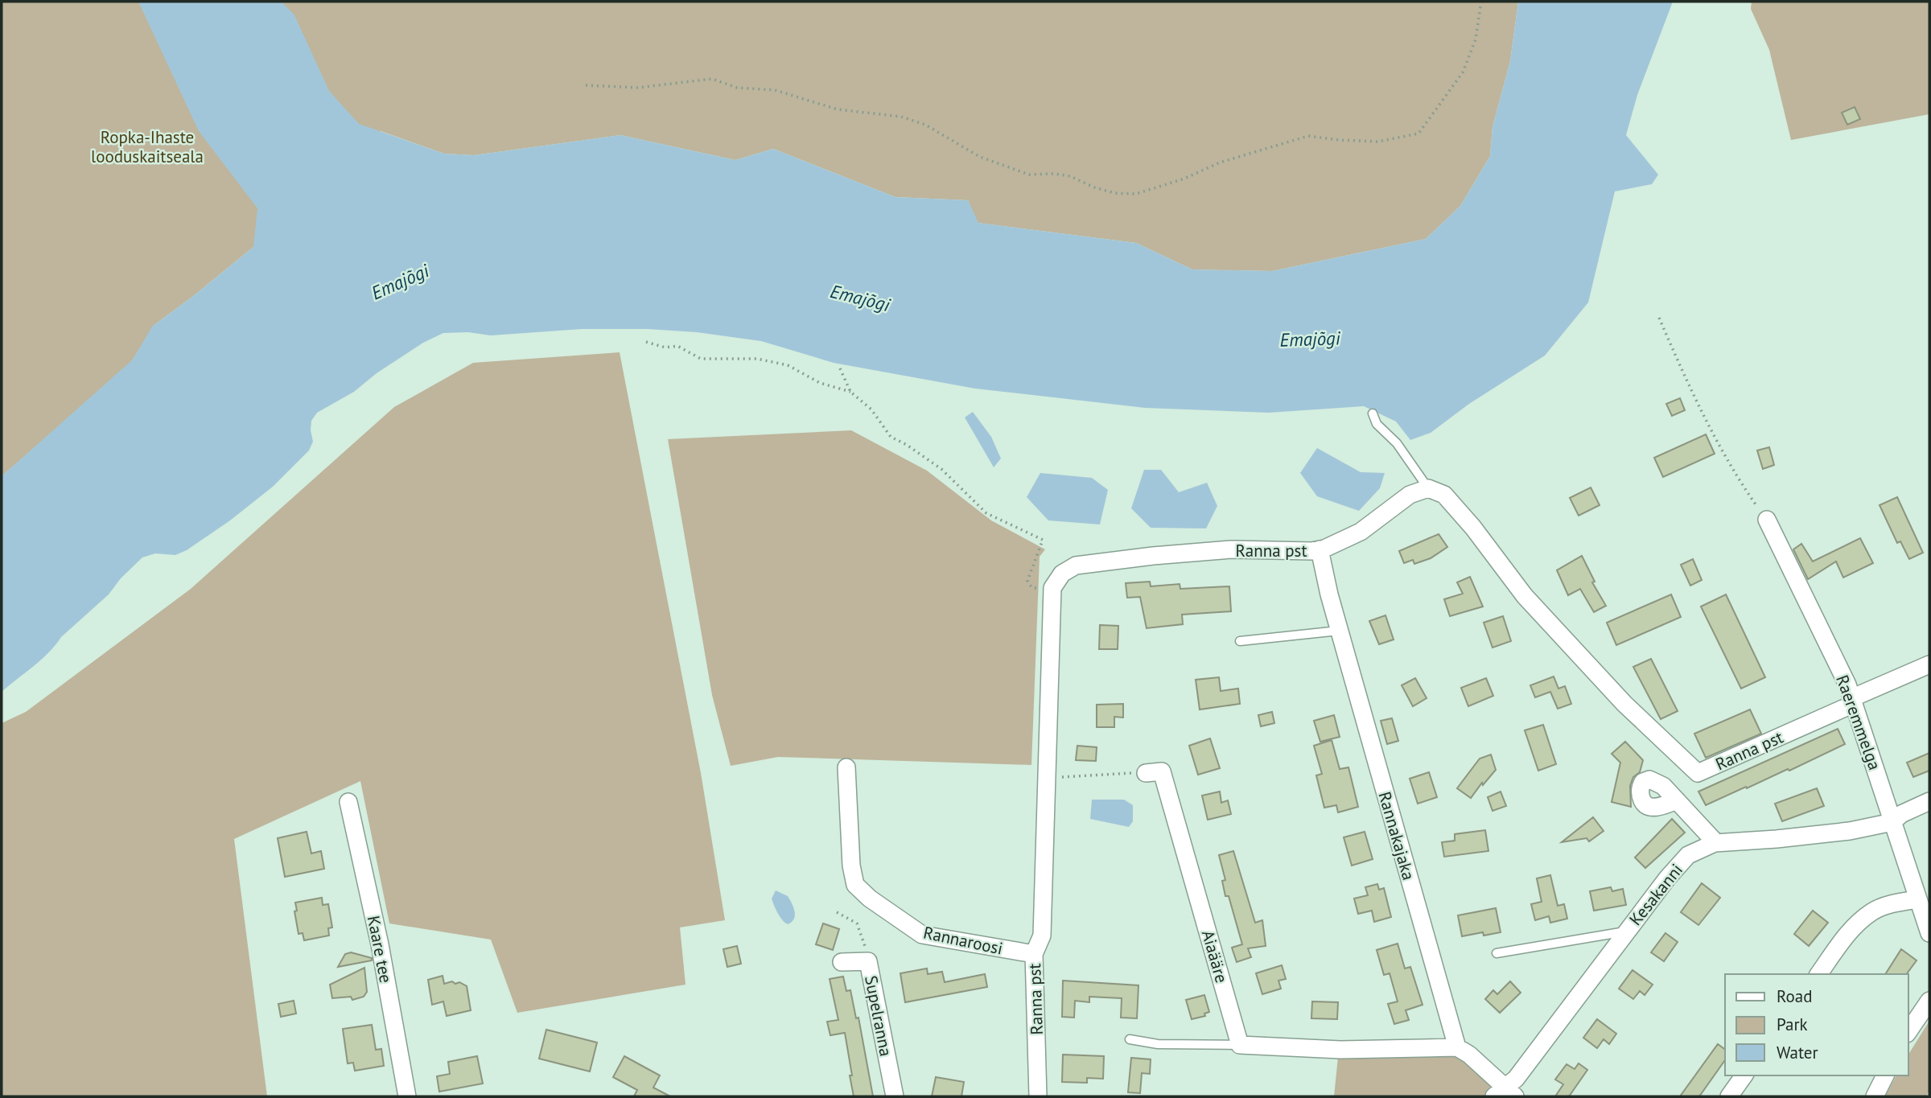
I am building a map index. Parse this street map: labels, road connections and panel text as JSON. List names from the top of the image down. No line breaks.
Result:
{"streets":{"street":["Ranna pst","Raeremmelga","Rannakajaka","Kesakanni","Rannaroosi","Kaare tee","Aiaääre","Supelranna"]},"crossings":[["Ranna pst","Raeremmelga"],["Ranna pst","Rannakajaka"],["Ranna pst","Rannaroosi"],["Raeremmelga","Kesakanni"]],"water":["Emajõgi"],"parks":["Ropka-Ihaste looduskaitseala"],"legend":["Road","Park","Water"]}
